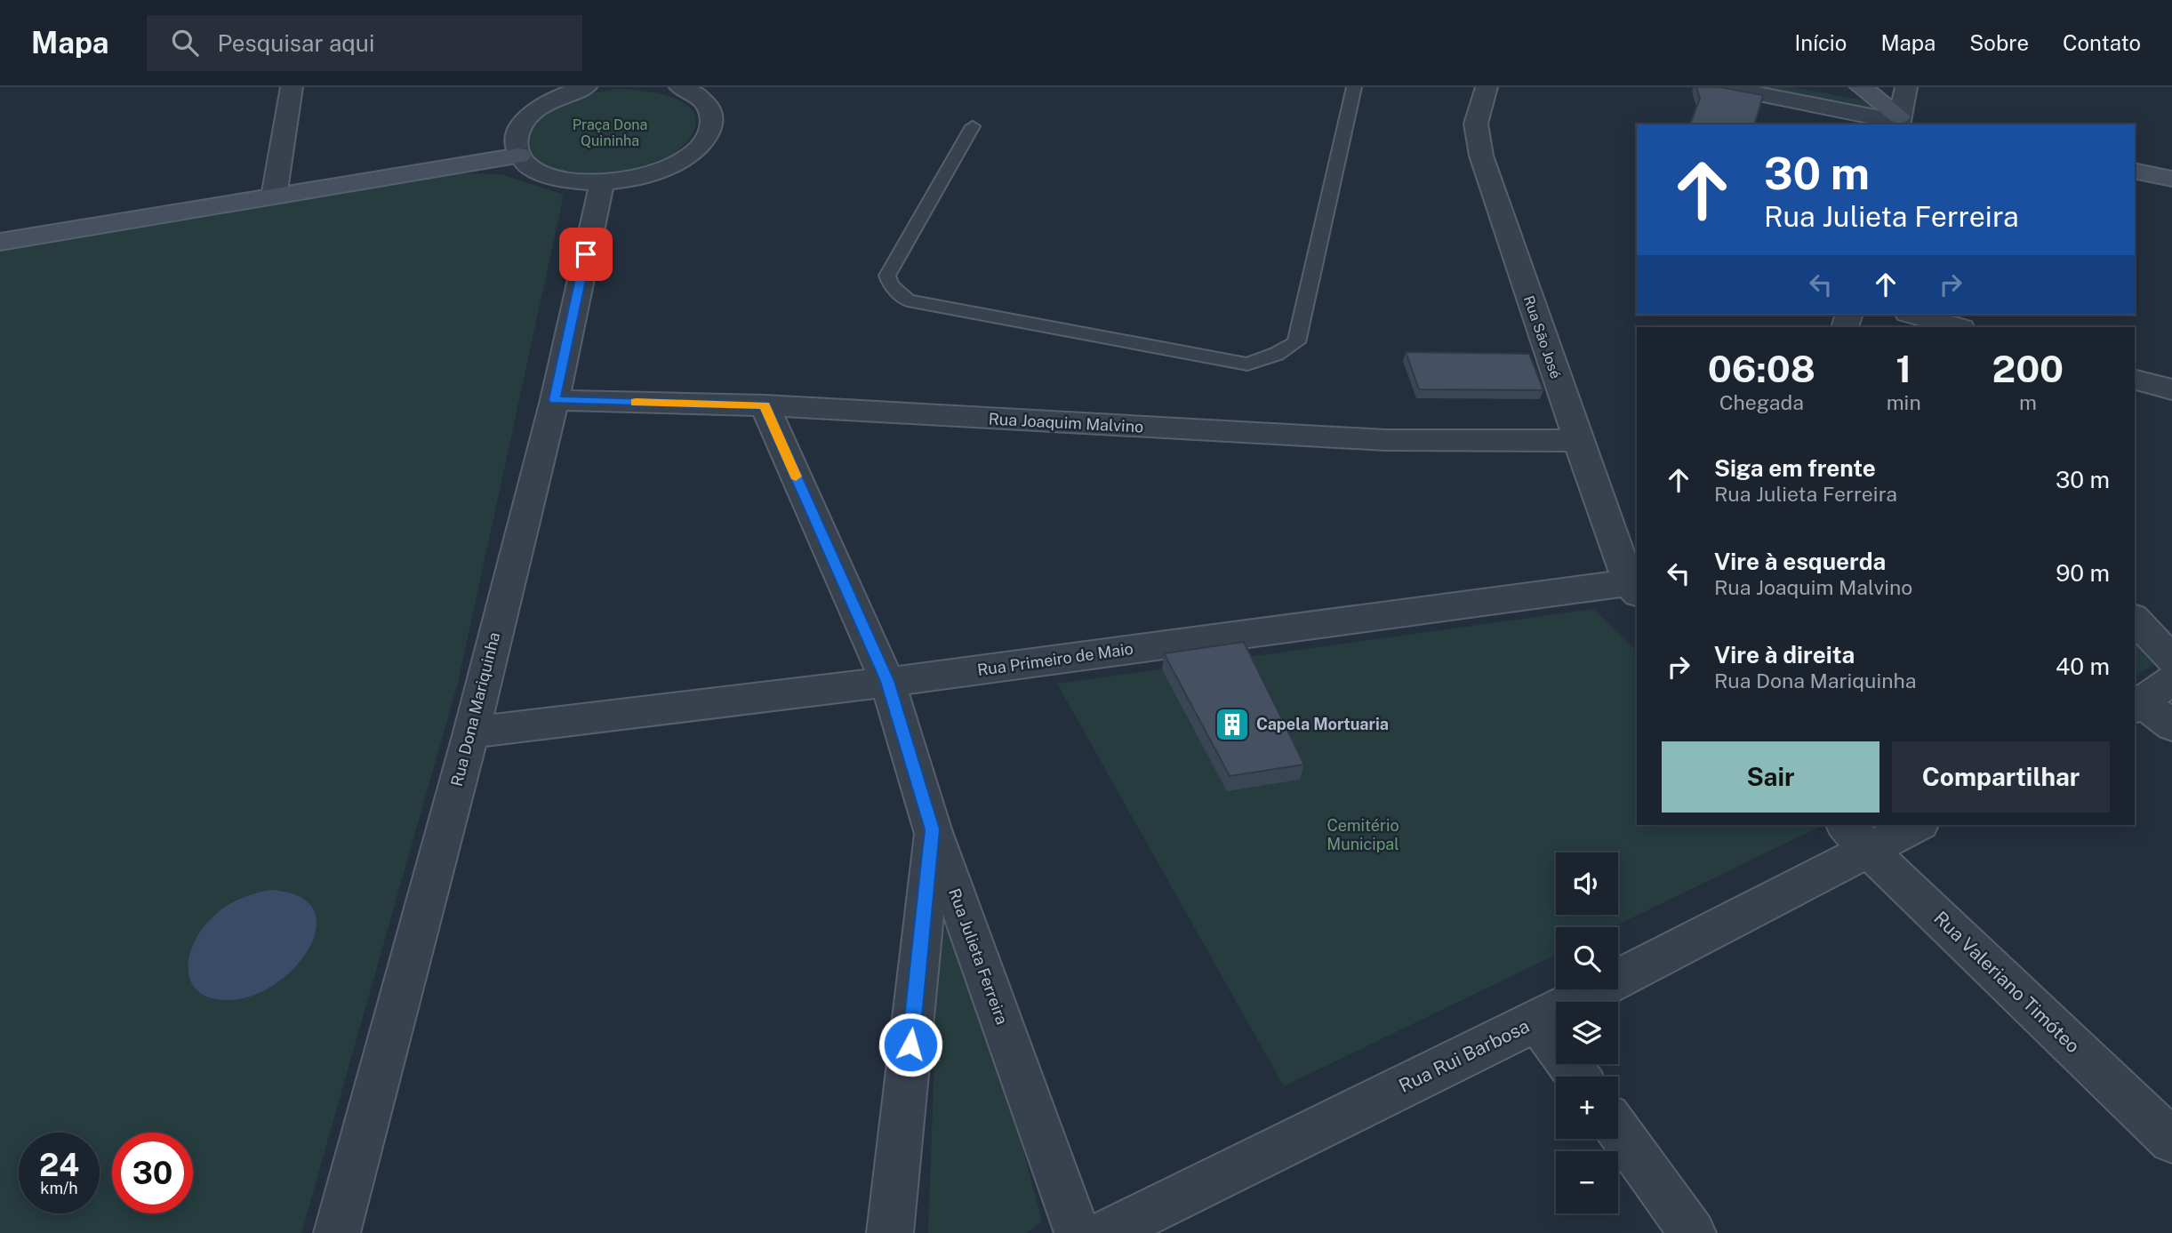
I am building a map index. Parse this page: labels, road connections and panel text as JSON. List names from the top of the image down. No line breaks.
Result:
{"streets":{"street":["Rua São José","Rua Joaquim Malvino","Rua Primeiro de Maio","Rua Dona Mariquinha","Rua Julieta Ferreira","Rua Valeriano Timóteo","Rua Rui Barbosa"]},"crossings":[["Rua São José","Rua Joaquim Malvino"],["Rua São José","Rua Primeiro de Maio"],["Rua Joaquim Malvino","Rua Dona Mariquinha"],["Rua Joaquim Malvino","Rua Julieta Ferreira"],["Rua Primeiro de Maio","Rua Dona Mariquinha"],["Rua Primeiro de Maio","Rua Julieta Ferreira"],["Rua Valeriano Timóteo","Rua Rui Barbosa"]],"parks":["Praça Dona Quininha","Cemitério Municipal"],"places":{"building":["Capela Mortuaria"]},"page":{"header":"Mapa","search":"Pesquisar aqui","nav":["Início","Mapa","Sobre","Contato"],"turn":["30 m","Rua Julieta Ferreira"],"eta":["06:08","Chegada","1","min","200","m"],"list":[{"name":"Siga em frente","note":"Rua Julieta Ferreira","value":"30 m"},{"name":"Vire à esquerda","note":"Rua Joaquim Malvino","value":"90 m"},{"name":"Vire à direita","note":"Rua Dona Mariquinha","value":"40 m"}],"buttons":["Sair","Compartilhar"],"map_buttons":["+","−"],"speed":"24 km/h","limit":"30"}}
